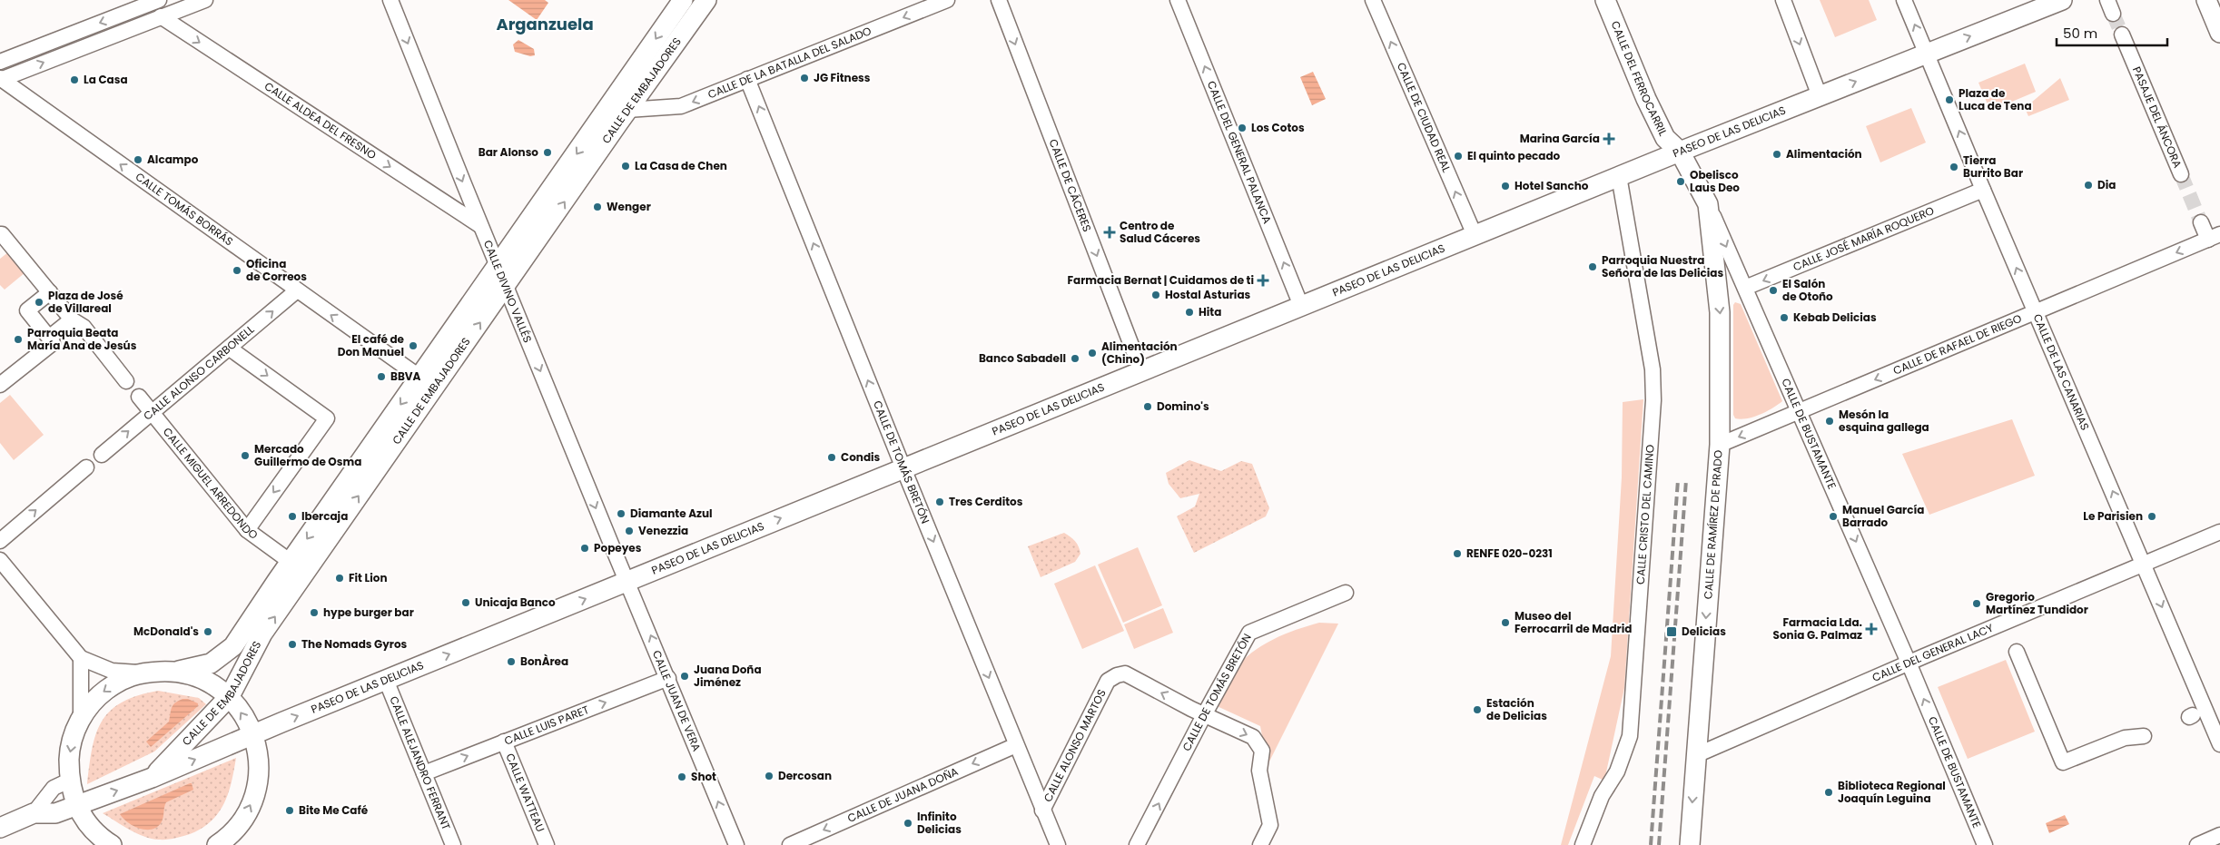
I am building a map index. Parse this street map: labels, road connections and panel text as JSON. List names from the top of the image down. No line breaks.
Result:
{"streets":{"main road":["CALLE DEL FERROCARRIL","CALLE DE EMBAJADORES","PASEO DE LAS DELICIAS","CALLE DE BUSTAMANTE","CALLE DE RAMÍREZ DE PRADO"],"street":["CALLE DE LA BATALLA DEL SALADO","PASAJE DEL ÁNCORA","CALLE DE CIUDAD REAL","CALLE ALDEA DEL FRESNO","CALLE DEL GENERAL PALANCA","CALLE DE CÁCERES","CALLE TOMÁS BORRÁS","CALLE JOSÉ MARÍA ROQUERO","CALLE DIVINO VALLÉS","CALLE DE RAFAEL DE RIEGO","CALLE ALONSO CARBONELL","CALLE DE LAS CANARIAS","CALLE DE TOMÁS BRETÓN","CALLE MIGUEL ARREDONDO","CALLE CRISTO DEL CAMINO","CALLE DEL GENERAL LACY","CALLE JUAN DE VERA","CALLE LUIS PARET","CALLE ALONSO MARTOS","CALLE ALEJANDRO FERRANT","CALLE WATTEAU","CALLE DE JUANA DOÑA"]},"crossings":[["CALLE DE LA BATALLA DEL SALADO","CALLE DE EMBAJADORES"],["CALLE DE LA BATALLA DEL SALADO","CALLE DE TOMÁS BRETÓN"],["CALLE DEL FERROCARRIL","PASEO DE LAS DELICIAS"],["CALLE DEL FERROCARRIL","CALLE DE BUSTAMANTE"],["CALLE DE EMBAJADORES","PASEO DE LAS DELICIAS"],["CALLE DE EMBAJADORES","CALLE TOMÁS BORRÁS"],["CALLE DE EMBAJADORES","CALLE DIVINO VALLÉS"],["CALLE DE EMBAJADORES","CALLE MIGUEL ARREDONDO"],["CALLE DE CIUDAD REAL","PASEO DE LAS DELICIAS"],["CALLE ALDEA DEL FRESNO","CALLE DIVINO VALLÉS"],["PASEO DE LAS DELICIAS","CALLE DEL GENERAL PALANCA"],["PASEO DE LAS DELICIAS","CALLE DE CÁCERES"],["PASEO DE LAS DELICIAS","CALLE DIVINO VALLÉS"],["PASEO DE LAS DELICIAS","CALLE DE LAS CANARIAS"],["PASEO DE LAS DELICIAS","CALLE DE BUSTAMANTE"],["PASEO DE LAS DELICIAS","CALLE DE TOMÁS BRETÓN"],["PASEO DE LAS DELICIAS","CALLE CRISTO DEL CAMINO"],["PASEO DE LAS DELICIAS","CALLE JUAN DE VERA"],["PASEO DE LAS DELICIAS","CALLE ALEJANDRO FERRANT"],["CALLE TOMÁS BORRÁS","CALLE ALONSO CARBONELL"],["CALLE JOSÉ MARÍA ROQUERO","CALLE DE LAS CANARIAS"],["CALLE JOSÉ MARÍA ROQUERO","CALLE DE BUSTAMANTE"],["CALLE DIVINO VALLÉS","CALLE JUAN DE VERA"],["CALLE DE RAFAEL DE RIEGO","CALLE DE LAS CANARIAS"],["CALLE DE RAFAEL DE RIEGO","CALLE DE BUSTAMANTE"],["CALLE DE RAFAEL DE RIEGO","CALLE DE RAMÍREZ DE PRADO"],["CALLE ALONSO CARBONELL","CALLE MIGUEL ARREDONDO"],["CALLE DE LAS CANARIAS","CALLE DEL GENERAL LACY"],["CALLE DE BUSTAMANTE","CALLE DE RAMÍREZ DE PRADO"],["CALLE DE BUSTAMANTE","CALLE DEL GENERAL LACY"],["CALLE DE TOMÁS BRETÓN","CALLE ALONSO MARTOS"],["CALLE DE TOMÁS BRETÓN","CALLE DE JUANA DOÑA"],["CALLE DE RAMÍREZ DE PRADO","CALLE DEL GENERAL LACY"],["CALLE JUAN DE VERA","CALLE LUIS PARET"],["CALLE LUIS PARET","CALLE ALEJANDRO FERRANT"],["CALLE LUIS PARET","CALLE WATTEAU"]],"one_way":["CALLE DE LA BATALLA DEL SALADO","CALLE DE CIUDAD REAL","CALLE ALDEA DEL FRESNO","PASEO DE LAS DELICIAS","CALLE DEL GENERAL PALANCA","CALLE DE CÁCERES","CALLE TOMÁS BORRÁS","CALLE JOSÉ MARÍA ROQUERO","CALLE DIVINO VALLÉS","CALLE DE RAFAEL DE RIEGO","CALLE DE RAMÍREZ DE PRADO","CALLE JUAN DE VERA","CALLE LUIS PARET","CALLE DE JUANA DOÑA"],"districts":["Arganzuela"],"places":{"other":["JG Fitness","La Casa","Plaza de Luca de Tena","Los Cotos","Bar Alonso","Alimentación","El quinto pecado","Alcampo","La Casa de Chen","Tierra Burrito Bar","Obelisco Laus Deo","Dia","Hotel Sancho","Wenger","Parroquia Nuestra Señora de las Delicias","Oficina de Correos","El Salón de Otoño","Hostal Asturias","Plaza de José de Villareal","Hita","Kebab Delicias","Parroquia Beata María Ana de Jesús","El café de Don Manuel","Alimentación (Chino)","Banco Sabadell","BBVA","Domino's","Mesón la esquina gallega","Mercado Guillermo de Osma","Condis","Tres Cerditos","Diamante Azul","Ibercaja","Manuel García Barrado","Le Parisien","Venezzia","Popeyes","RENFE 020-0231","Fit Lion","Unicaja Banco","Gregorio Martínez Tundidor","hype burger bar","Museo del Ferrocarril de Madrid","McDonald's","The Nomads Gyros","BonÀrea","Juana Doña Jiménez","Estación de Delicias","Dercosan","Shot","Biblioteca Regional Joaquín Leguina","Bite Me Café","Infinito Delicias"],"health":["Marina García","Centro de Salud Cáceres","Farmacia Bernat | Cuidamos de ti","Farmacia Lda. Sonia G. Palmaz"],"transit":["Delicias"]},"scale_bar":"50 m"}
